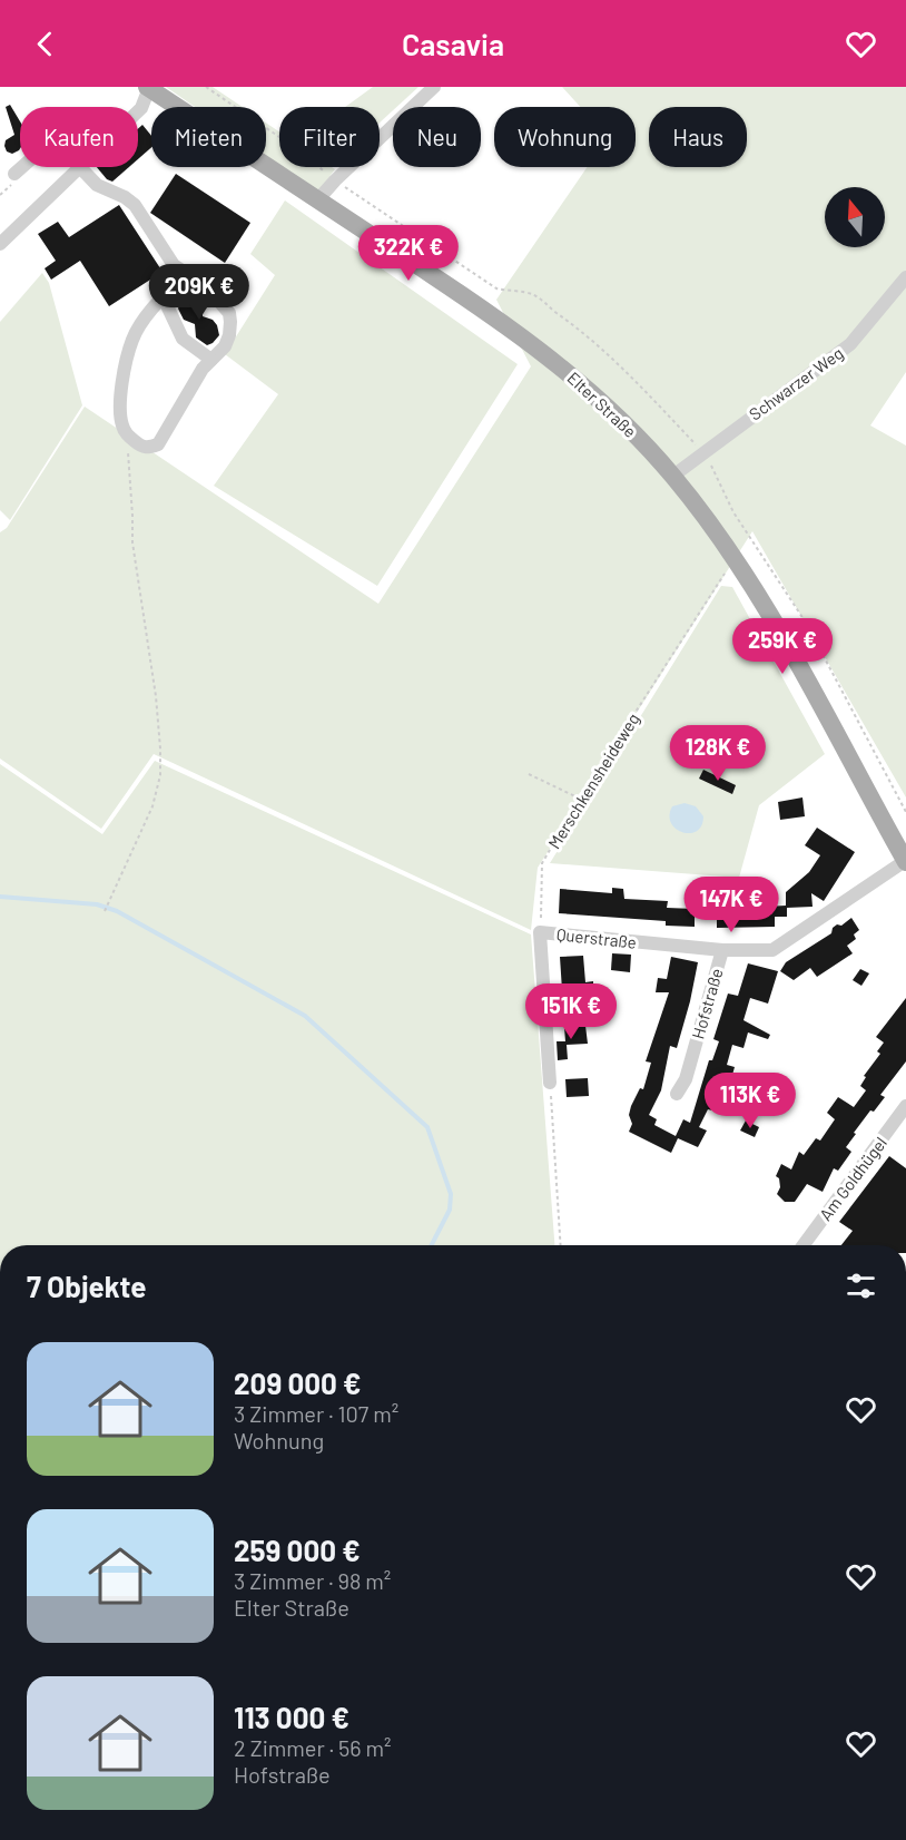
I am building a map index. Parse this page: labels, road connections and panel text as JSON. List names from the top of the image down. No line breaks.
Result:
{"streets":{"main road":["Elter Straße"],"street":["Schwarzer Weg","Querstraße","Hofstraße","Am Goldhügel"],"path":["Merschkensheideweg"]},"crossings":[["Schwarzer Weg","Elter Straße"],["Elter Straße","Querstraße"],["Merschkensheideweg","Querstraße"],["Querstraße","Hofstraße"]],"north":"top","page":{"header":"Casavia","chip":["Kaufen","Mieten","Filter","Neu","Wohnung","Haus"],"price":["322K €","209K €","259K €","128K €","147K €","151K €","113K €"],"heading":"7 Objekte","list":[{"name":"209 000 €","note":"3 Zimmer · 107 m² · Wohnung"},{"name":"259 000 €","note":"3 Zimmer · 98 m² · Elter Straße"},{"name":"113 000 €","note":"2 Zimmer · 56 m² · Hofstraße"}]}}
